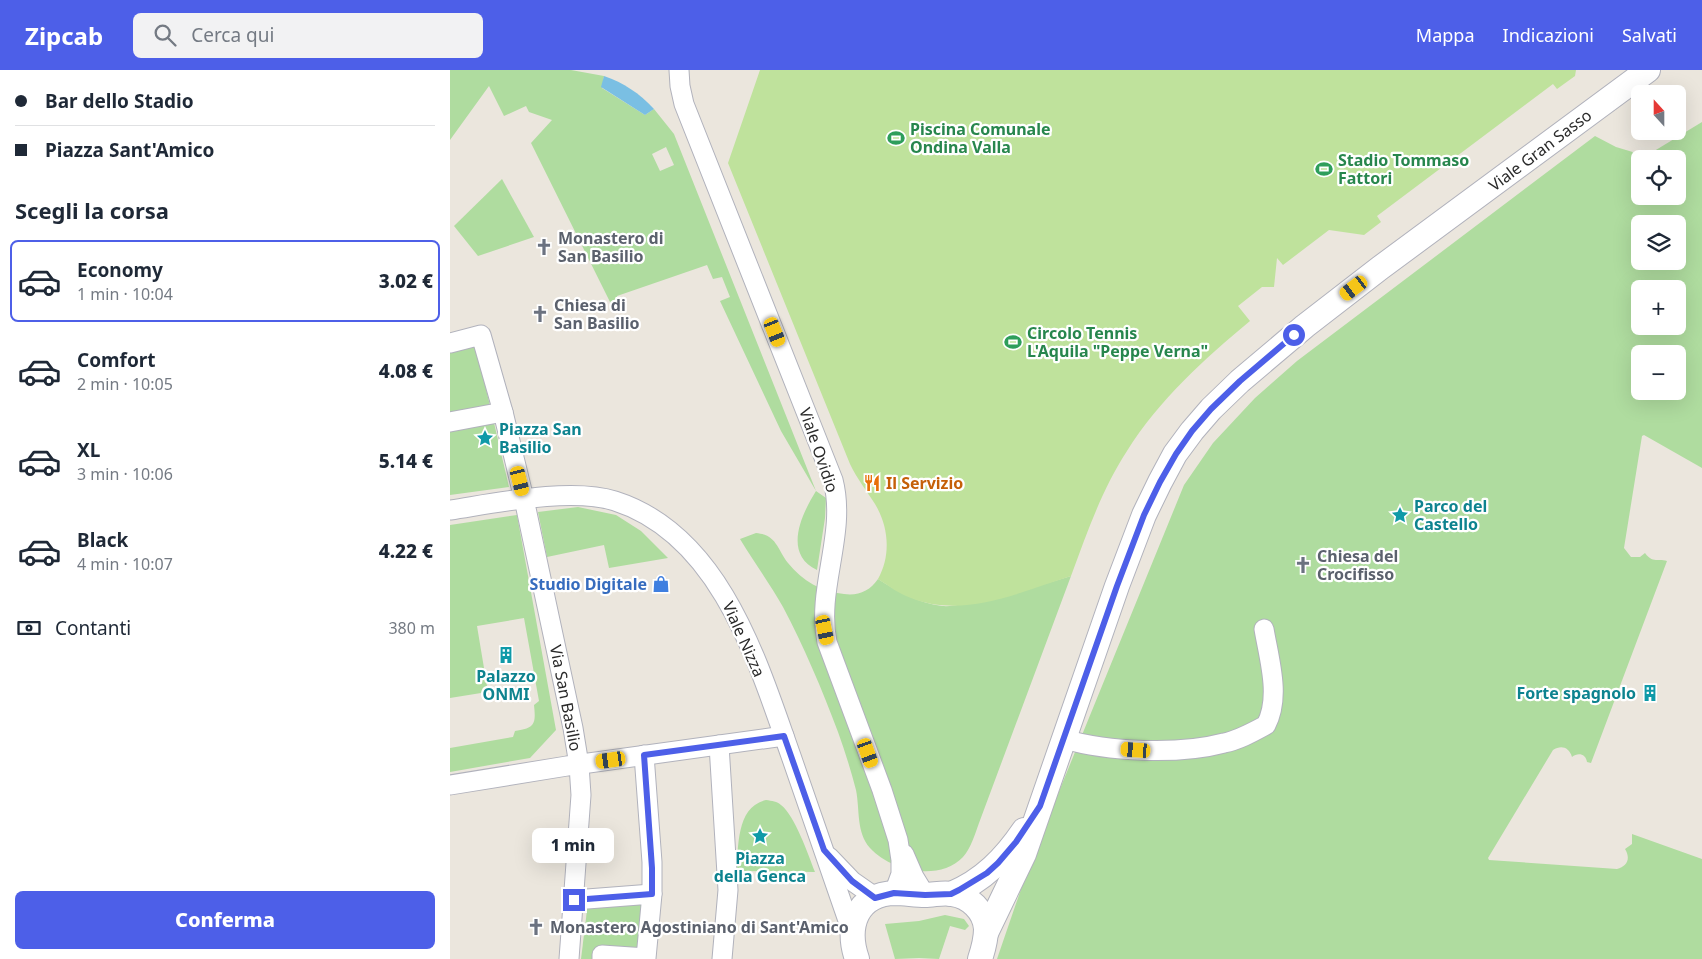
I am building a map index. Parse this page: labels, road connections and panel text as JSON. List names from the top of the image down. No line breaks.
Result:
{"streets":{"street":["Viale Gran Sasso","Viale Ovidio","Viale Nizza","Via San Basilio"]},"crossings":[["Viale Ovidio","Viale Nizza"],["Viale Nizza","Via San Basilio"]],"places":{"sports":["Piscina Comunale Ondina Valla","Stadio Tommaso Fattori","Circolo Tennis L'Aquila \"Peppe Verna\""],"church":["Monastero di San Basilio","Chiesa di San Basilio","Chiesa del Crocifisso","Monastero Agostiniano di Sant'Amico"],"place":["Piazza San Basilio","Parco del Castello","Piazza della Genca"],"restaurant":["Il Servizio"],"shop":["Studio Digitale"],"building":["Palazzo ONMI","Forte spagnolo"]},"north":"top","page":{"header":"Zipcab","search":"Cerca qui","nav":["Mappa","Indicazioni","Salvati"],"banner":["Bar dello Stadio","Piazza Sant'Amico"],"map_buttons":["+","−"],"heading":"Scegli la corsa","list":[{"name":"Economy","note":"1 min · 10:04","value":"3.02 €"},{"name":"Comfort","note":"2 min · 10:05","value":"4.08 €"},{"name":"XL","note":"3 min · 10:06","value":"5.14 €"},{"name":"Black","note":"4 min · 10:07","value":"4.22 €"}],"pay":["Contanti","380 m"],"bubble":"1 min","buttons":"Conferma"}}
